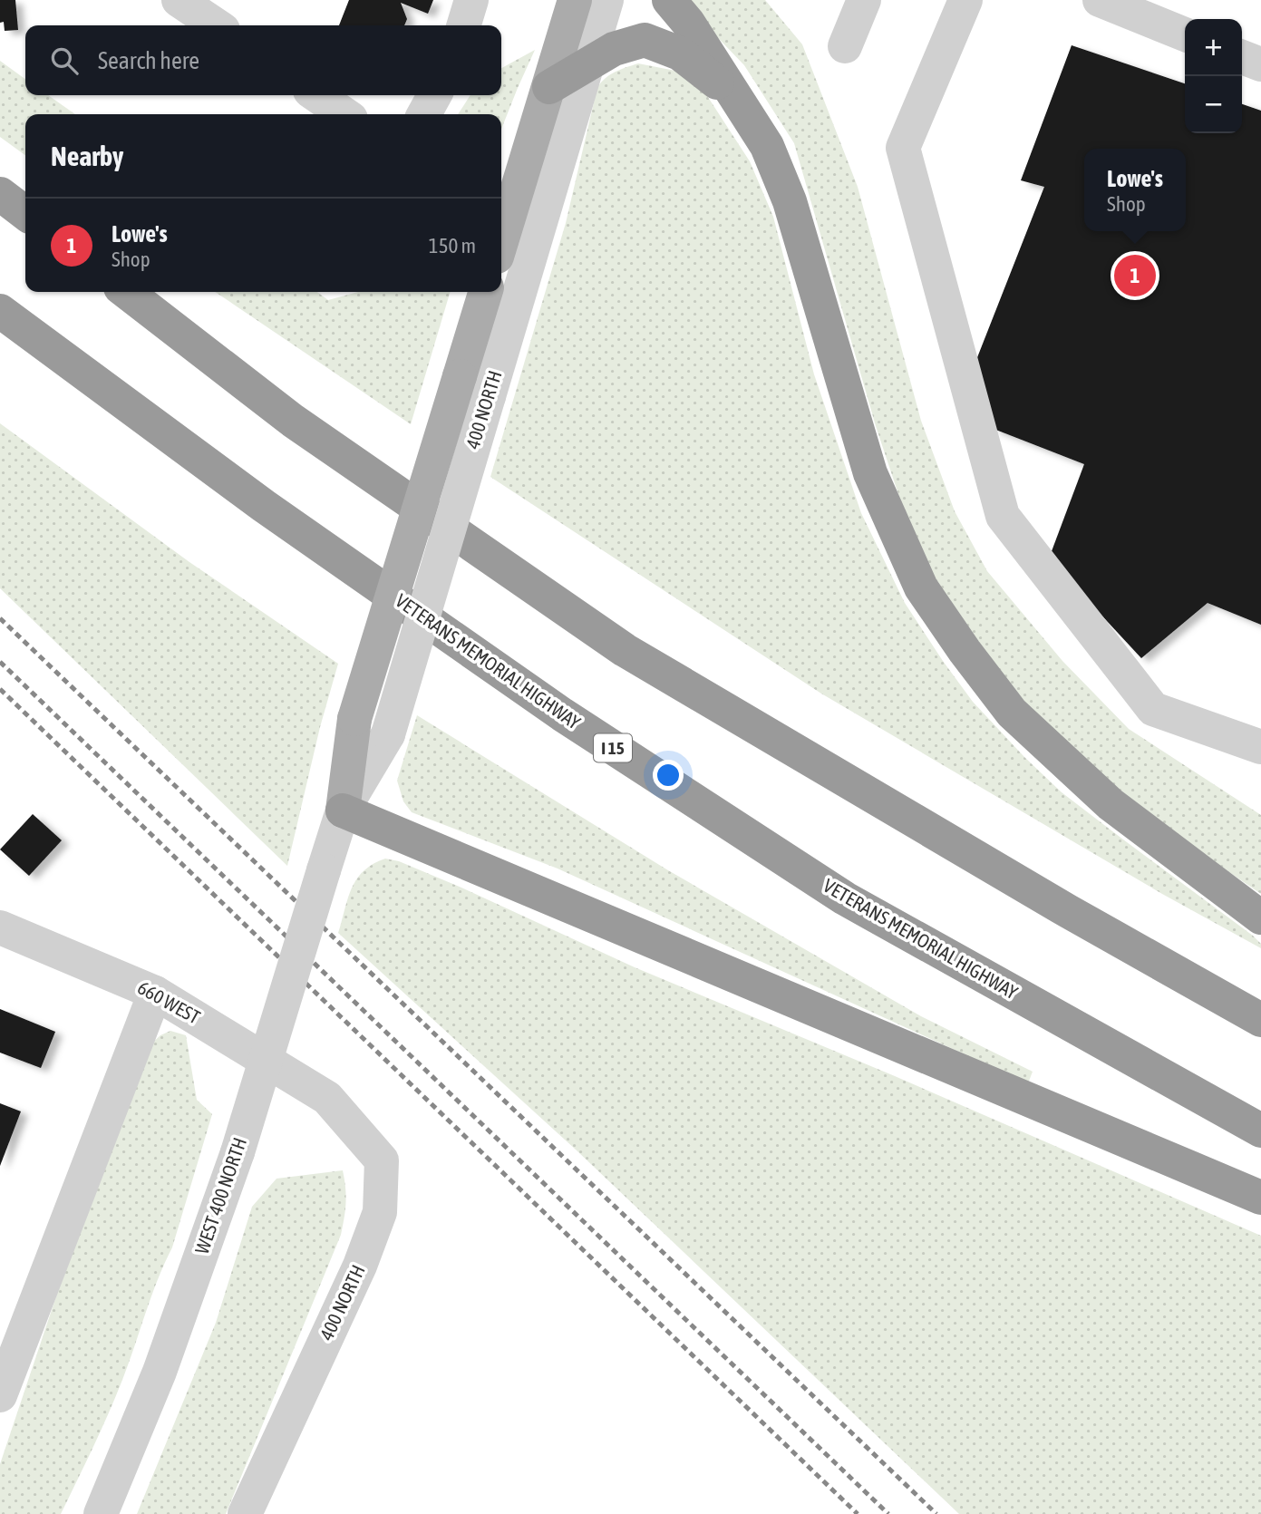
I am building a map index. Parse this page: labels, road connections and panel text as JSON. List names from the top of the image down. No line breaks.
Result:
{"streets":{"highway":["VETERANS MEMORIAL HIGHWAY","I 15"],"main road":["400 NORTH"],"street":["660 WEST","WEST 400 NORTH"]},"crossings":[["400 NORTH","660 WEST"],["400 NORTH","WEST 400 NORTH"]],"page":{"map_buttons":["+","−"],"search":"Search here","heading":"Nearby","popup":["Lowe's","Shop"],"list":[{"mark":"1","name":"Lowe's","note":"Shop","value":"150 m"}],"pins":"1"}}
